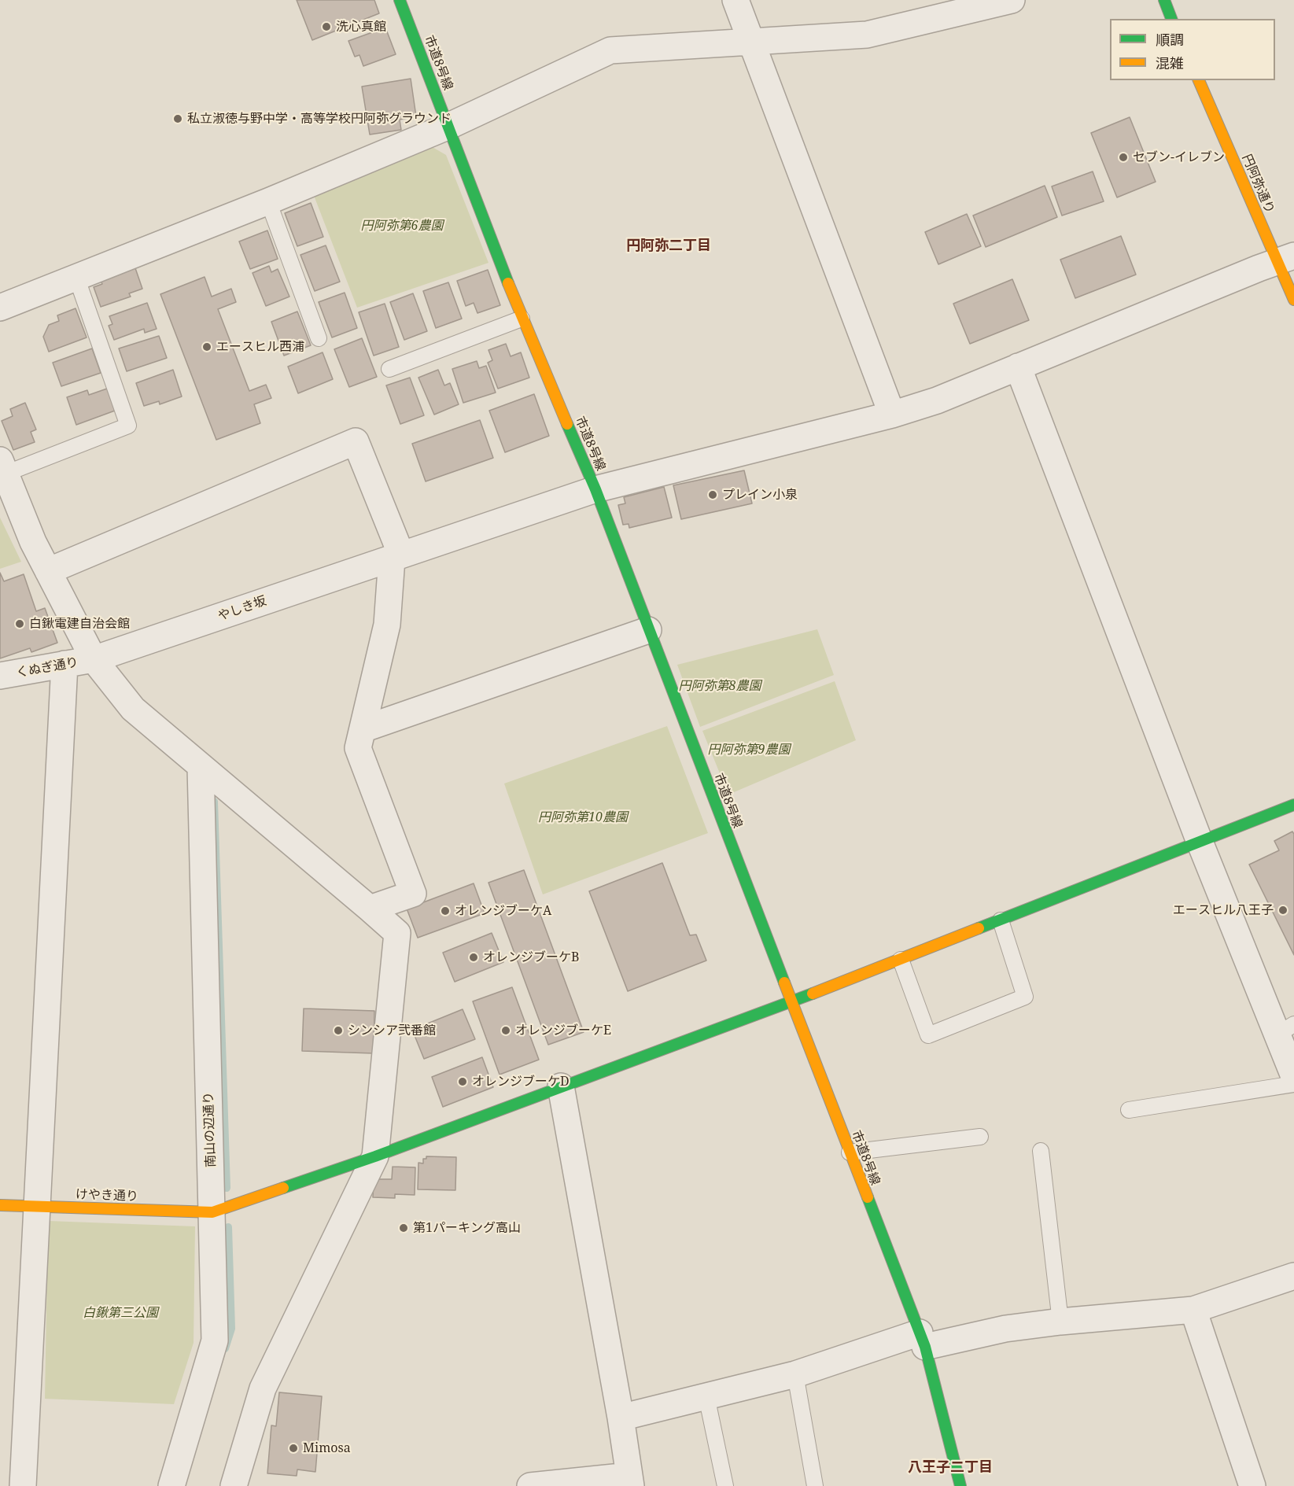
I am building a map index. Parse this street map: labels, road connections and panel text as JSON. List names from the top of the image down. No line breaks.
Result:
{"streets":{"street":["市道8号線","円阿弥通り","やしき坂","くぬぎ通り","南山の辺通り","けやき通り"]},"crossings":[["市道8号線","やしき坂"],["円阿弥通り","やしき坂"],["やしき坂","くぬぎ通り"],["南山の辺通り","けやき通り"]],"districts":["円阿弥二丁目","八王子二丁目"],"parks":["円阿弥第6農園","円阿弥第8農園","円阿弥第9農園","円阿弥第10農園","白鍬第三公園"],"places":["洗心真館","私立淑徳与野中学・高等学校円阿弥グラウンド","セブン-イレブン","エースヒル西浦","プレイン小泉","白鍬電建自治会館","エースヒル八王子","オレンジブーケA","オレンジブーケB","シンシア弐番館","オレンジブーケE","オレンジブーケD","第1パーキング高山","Mimosa"],"legend":["順調","混雑"]}
